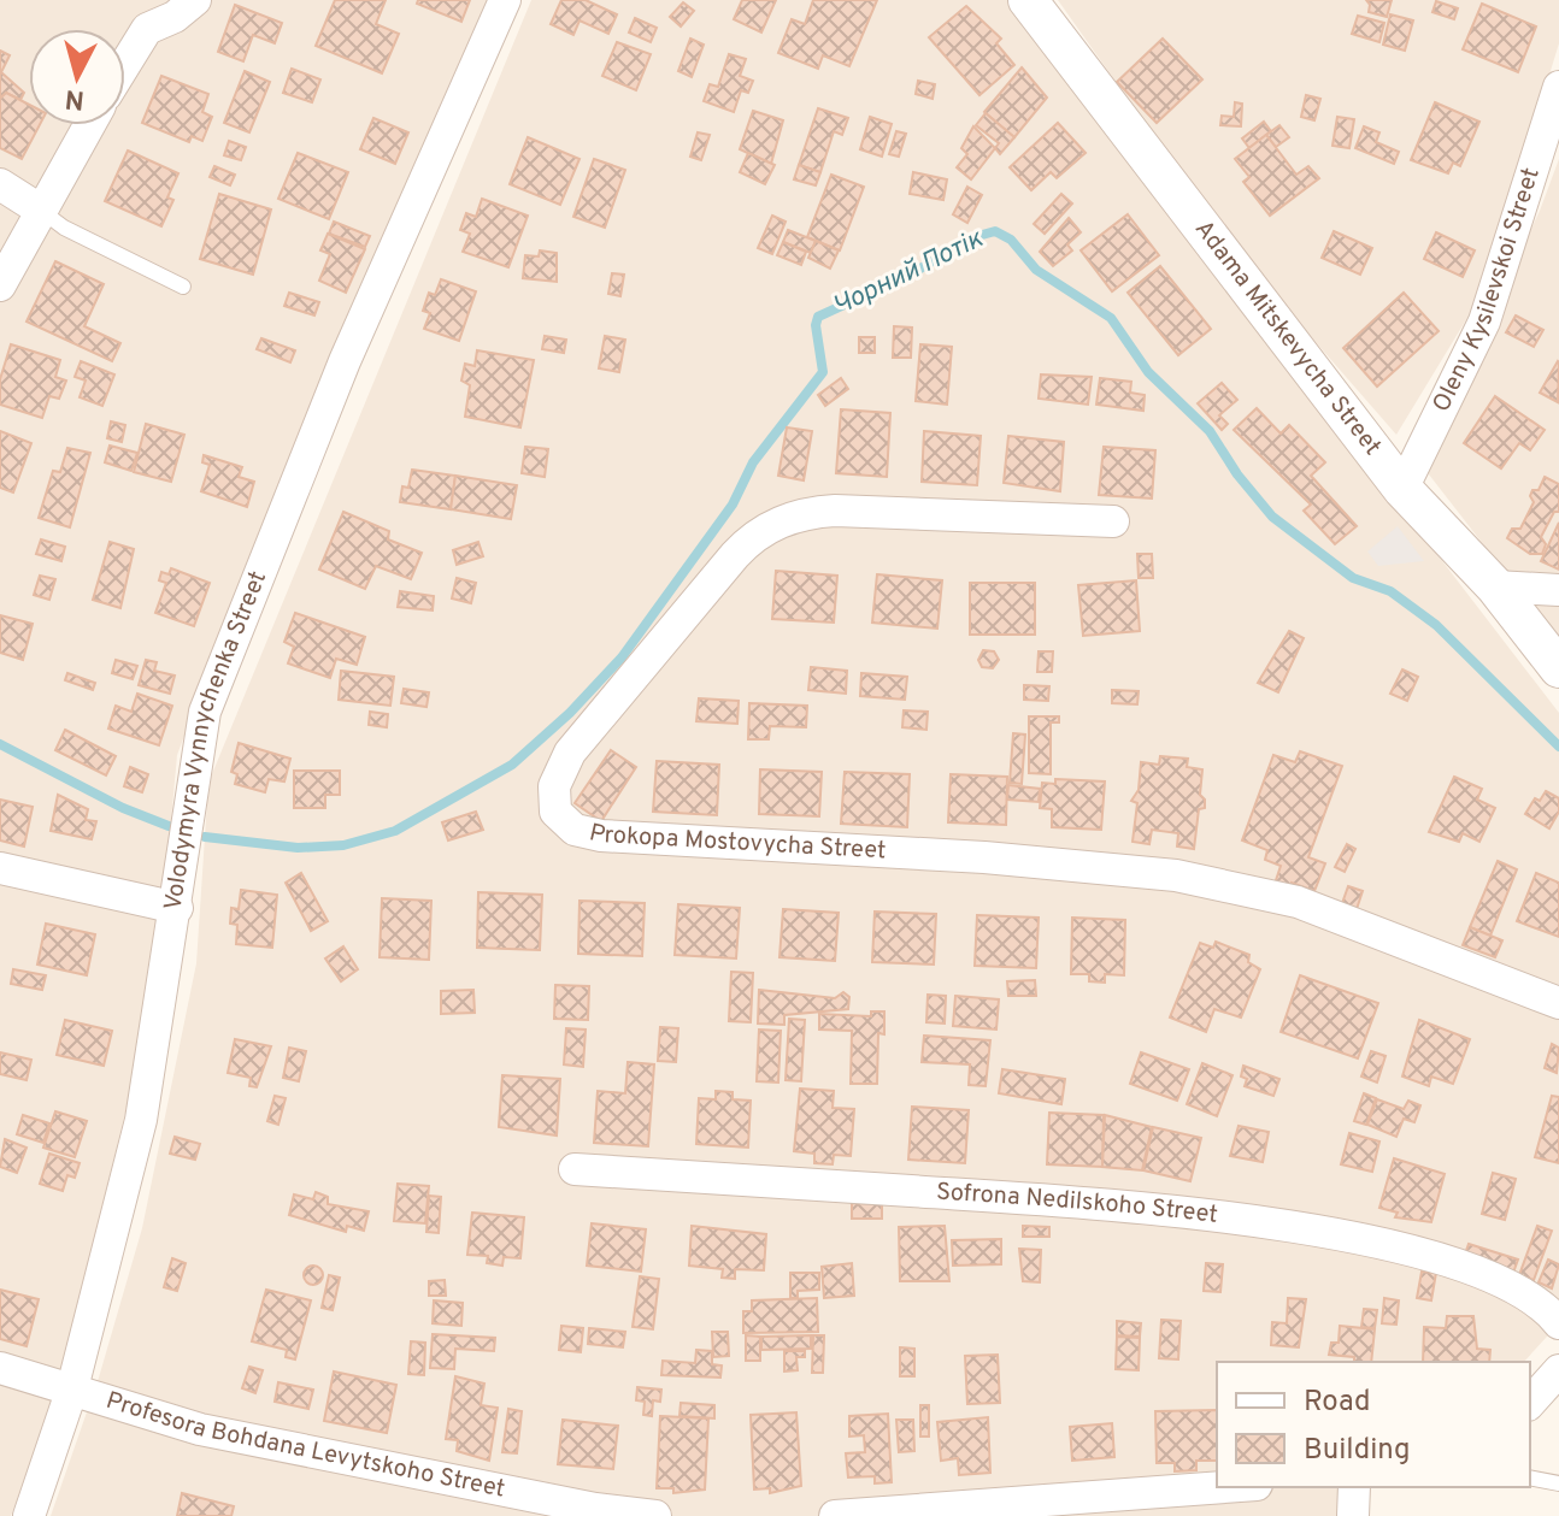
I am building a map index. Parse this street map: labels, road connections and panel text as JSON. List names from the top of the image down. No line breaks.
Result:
{"streets":{"street":["Oleny Kysilevskoi Street","Adama Mitskevycha Street","Volodymyra Vynnychenka Street","Prokopa Mostovycha Street","Sofrona Nedilskoho Street","Profesora Bohdana Levytskoho Street"]},"crossings":[["Oleny Kysilevskoi Street","Adama Mitskevycha Street"],["Volodymyra Vynnychenka Street","Profesora Bohdana Levytskoho Street"]],"water":["Чорний Потік"],"legend":["Road","Building"],"north":"bottom"}
